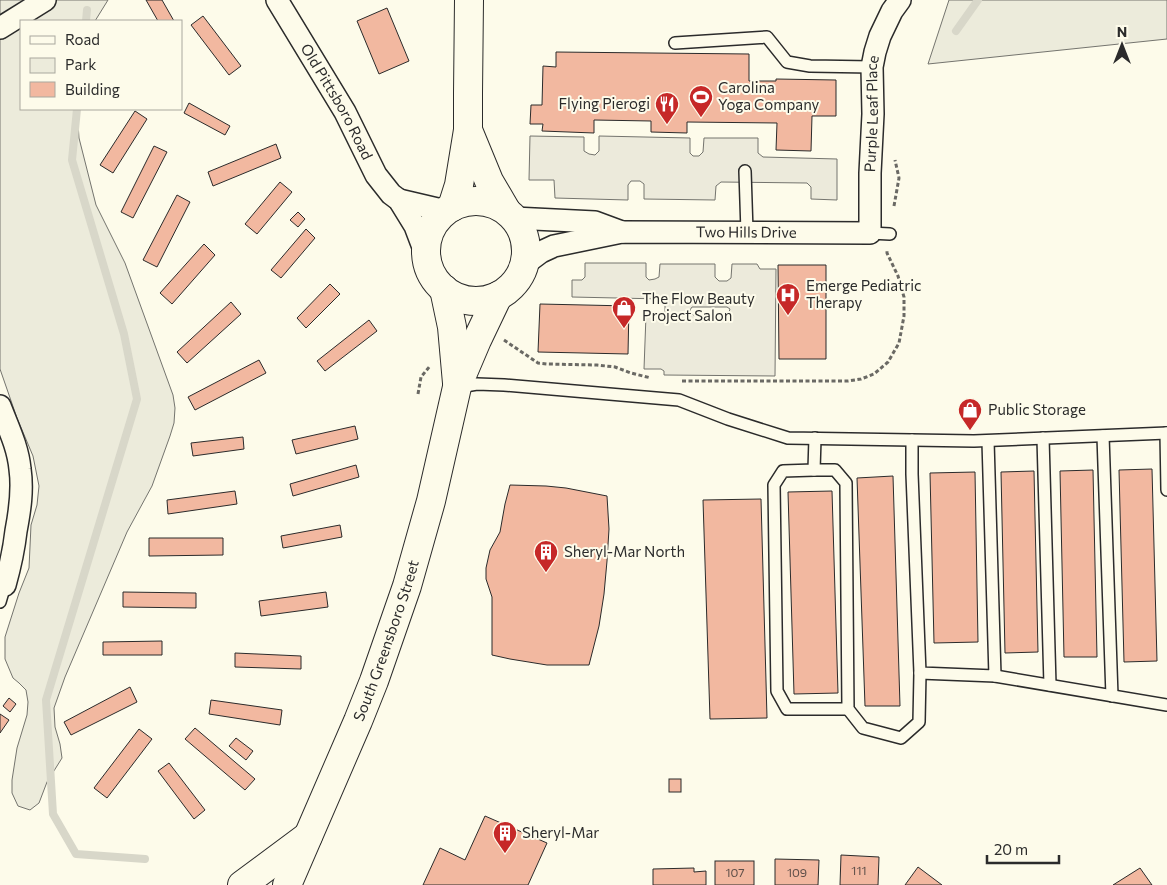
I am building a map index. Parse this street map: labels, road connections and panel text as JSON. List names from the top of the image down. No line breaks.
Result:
{"streets":{"main road":["South Greensboro Street"],"street":["Old Pittsboro Road","Purple Leaf Place","Two Hills Drive"]},"crossings":[["Old Pittsboro Road","Two Hills Drive"],["Old Pittsboro Road","South Greensboro Street"],["Purple Leaf Place","Two Hills Drive"],["Two Hills Drive","South Greensboro Street"]],"places":{"sports":["Carolina Yoga Company"],"restaurant":["Flying Pierogi"],"hospital":["Emerge Pediatric Therapy"],"shop":["The Flow Beauty Project Salon","Public Storage"],"building":["Sheryl-Mar North","Sheryl-Mar"]},"house_numbers":["111","107","109"],"legend":["Road","Park","Building"],"scale_bar":"20 m","north":"top"}
